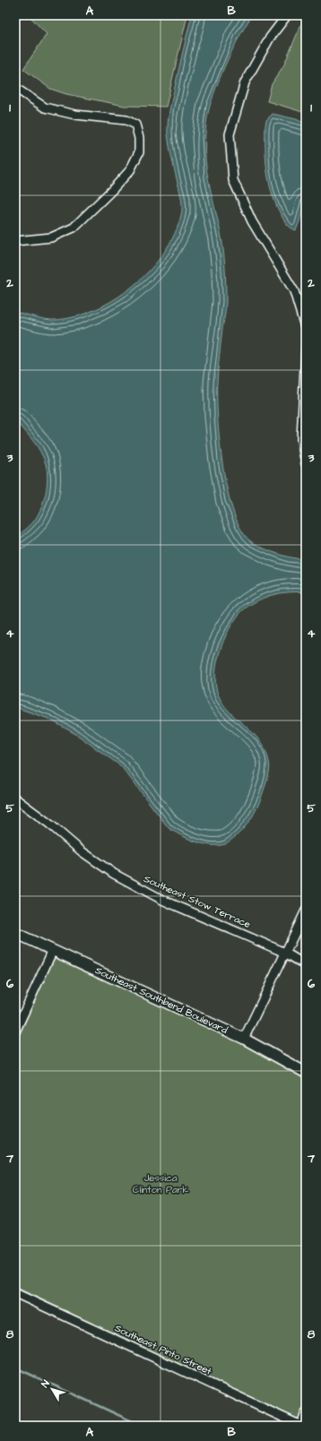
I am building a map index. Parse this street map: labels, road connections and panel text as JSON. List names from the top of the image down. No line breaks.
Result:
{"streets":{"street":["Southeast Stow Terrace","Southeast Southbend Boulevard","Southeast Pinto Street"]},"parks":["Jessica Clinton Park"],"north":"top left","grid":{"columns":["A","B"],"rows":["1","2","3","4","5","6","7","8"]}}
